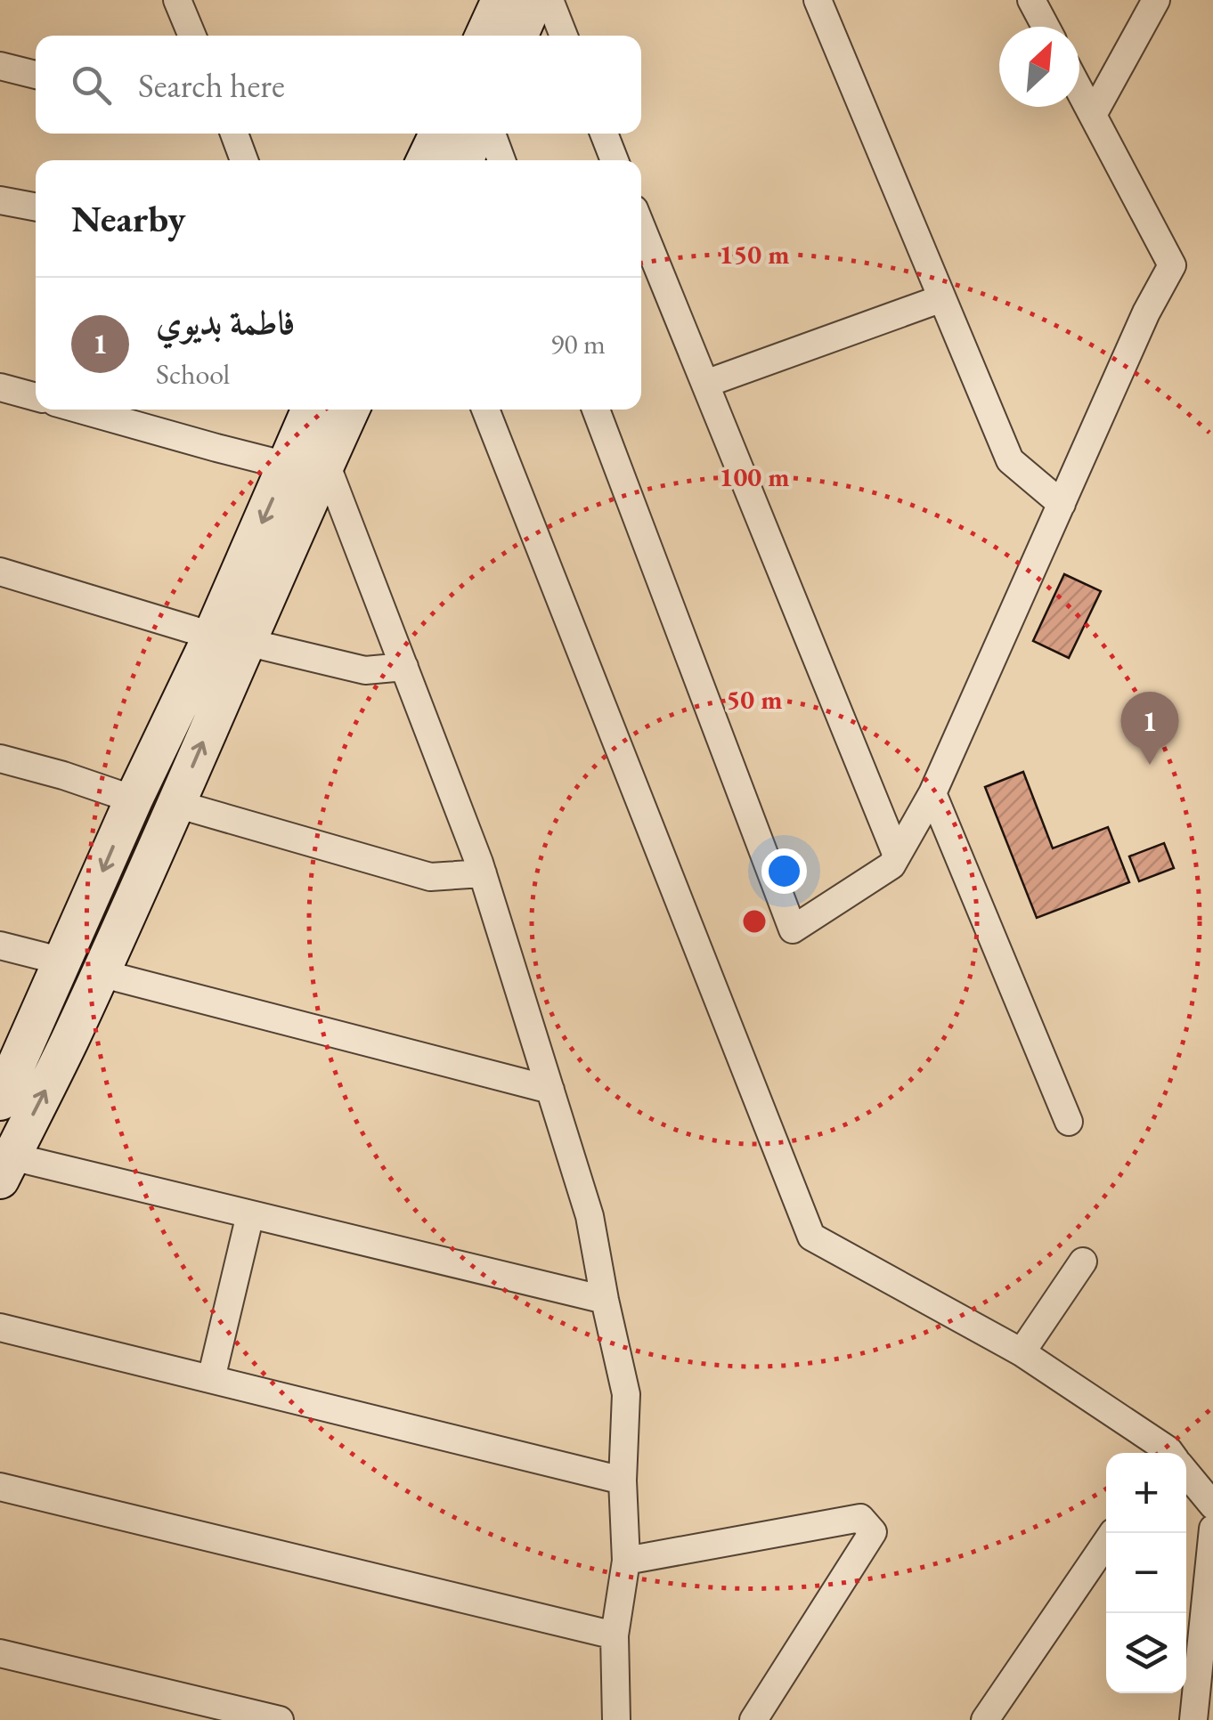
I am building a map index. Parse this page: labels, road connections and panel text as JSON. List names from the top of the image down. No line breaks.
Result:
{"north":"top right","page":{"search":"Search here","heading":"Nearby","list":[{"mark":"1","name":"فاطمة بديوي","note":"School","value":"90 m"}],"pins":"1","map_buttons":["+","−"]},"rings":["150 m","100 m","50 m"]}
